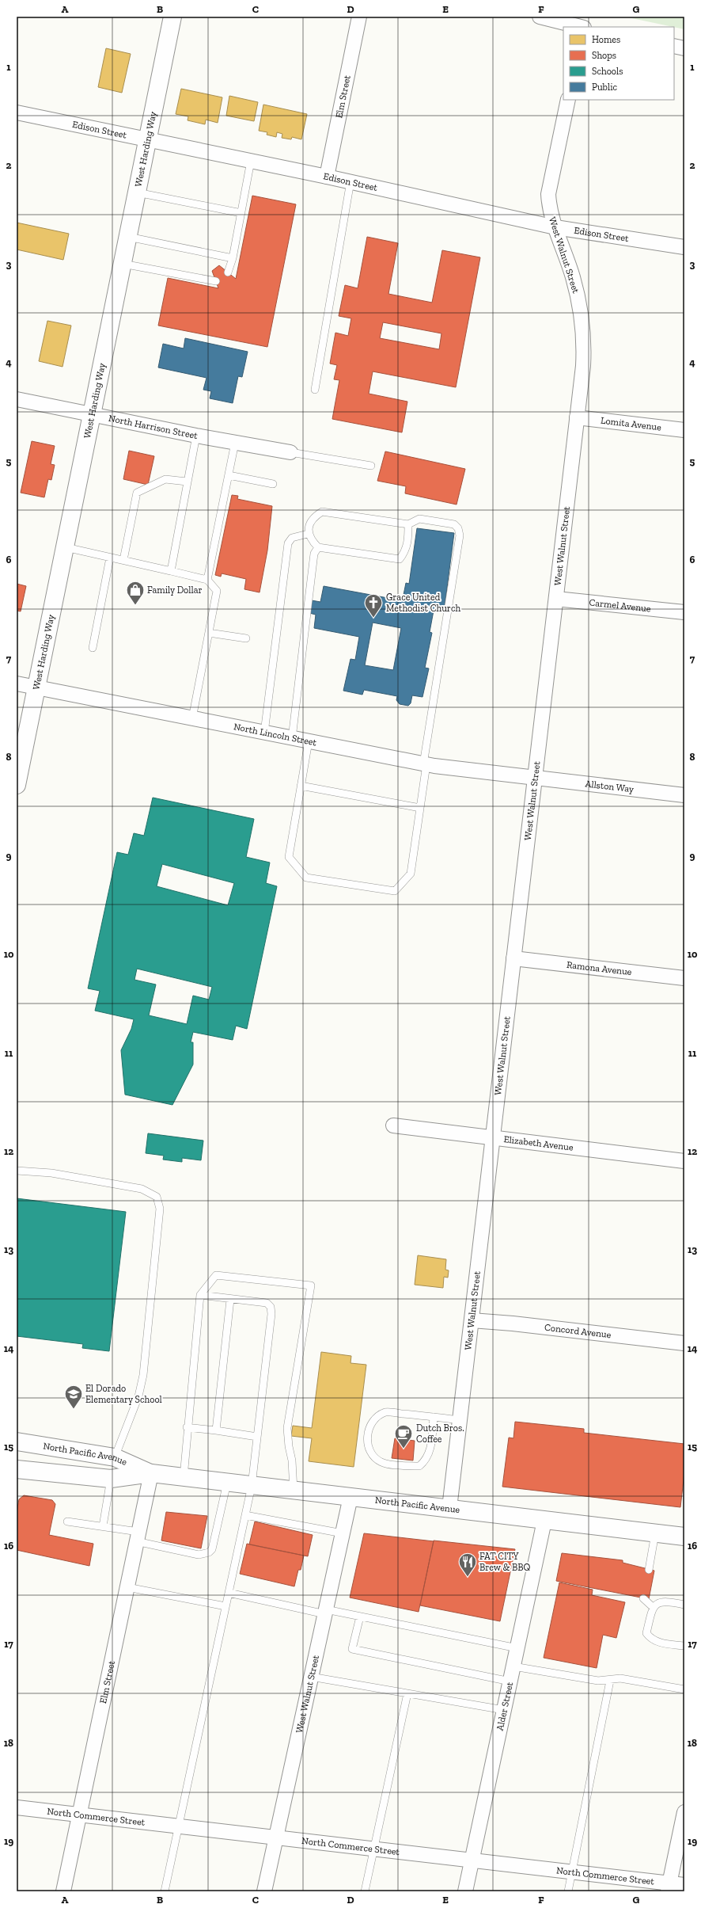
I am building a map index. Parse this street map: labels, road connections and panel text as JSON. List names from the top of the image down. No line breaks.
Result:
{"streets":{"street":["Elm Street","Edison Street","West Harding Way","West Walnut Street","Lomita Avenue","North Harrison Street","Carmel Avenue","North Lincoln Street","Allston Way","Ramona Avenue","Elizabeth Avenue","Concord Avenue","North Pacific Avenue","Alder Street","North Commerce Street"]},"crossings":[["Elm Street","Edison Street"],["Elm Street","North Pacific Avenue"],["Elm Street","North Commerce Street"],["Edison Street","West Harding Way"],["Edison Street","West Walnut Street"],["West Harding Way","North Harrison Street"],["West Harding Way","North Lincoln Street"],["West Walnut Street","Lomita Avenue"],["West Walnut Street","Carmel Avenue"],["West Walnut Street","North Lincoln Street"],["West Walnut Street","Allston Way"],["West Walnut Street","Ramona Avenue"],["West Walnut Street","Elizabeth Avenue"],["West Walnut Street","Concord Avenue"],["West Walnut Street","North Pacific Avenue"],["West Walnut Street","North Commerce Street"],["North Lincoln Street","Allston Way"],["North Pacific Avenue","Alder Street"],["Alder Street","North Commerce Street"]],"places":{"shop":["Family Dollar"],"church":["Grace United Methodist Church"],"school or university":["El Dorado Elementary School"],"cafe":["Dutch Bros. Coffee"],"restaurant":["FAT CITY Brew & BBQ"]},"legend":["Homes","Shops","Schools","Public"],"grid":{"columns":["A","B","C","D","E","F","G"],"rows":["1","2","3","4","5","6","7","8","9","10","11","12","13","14","15","16","17","18","19"]}}
